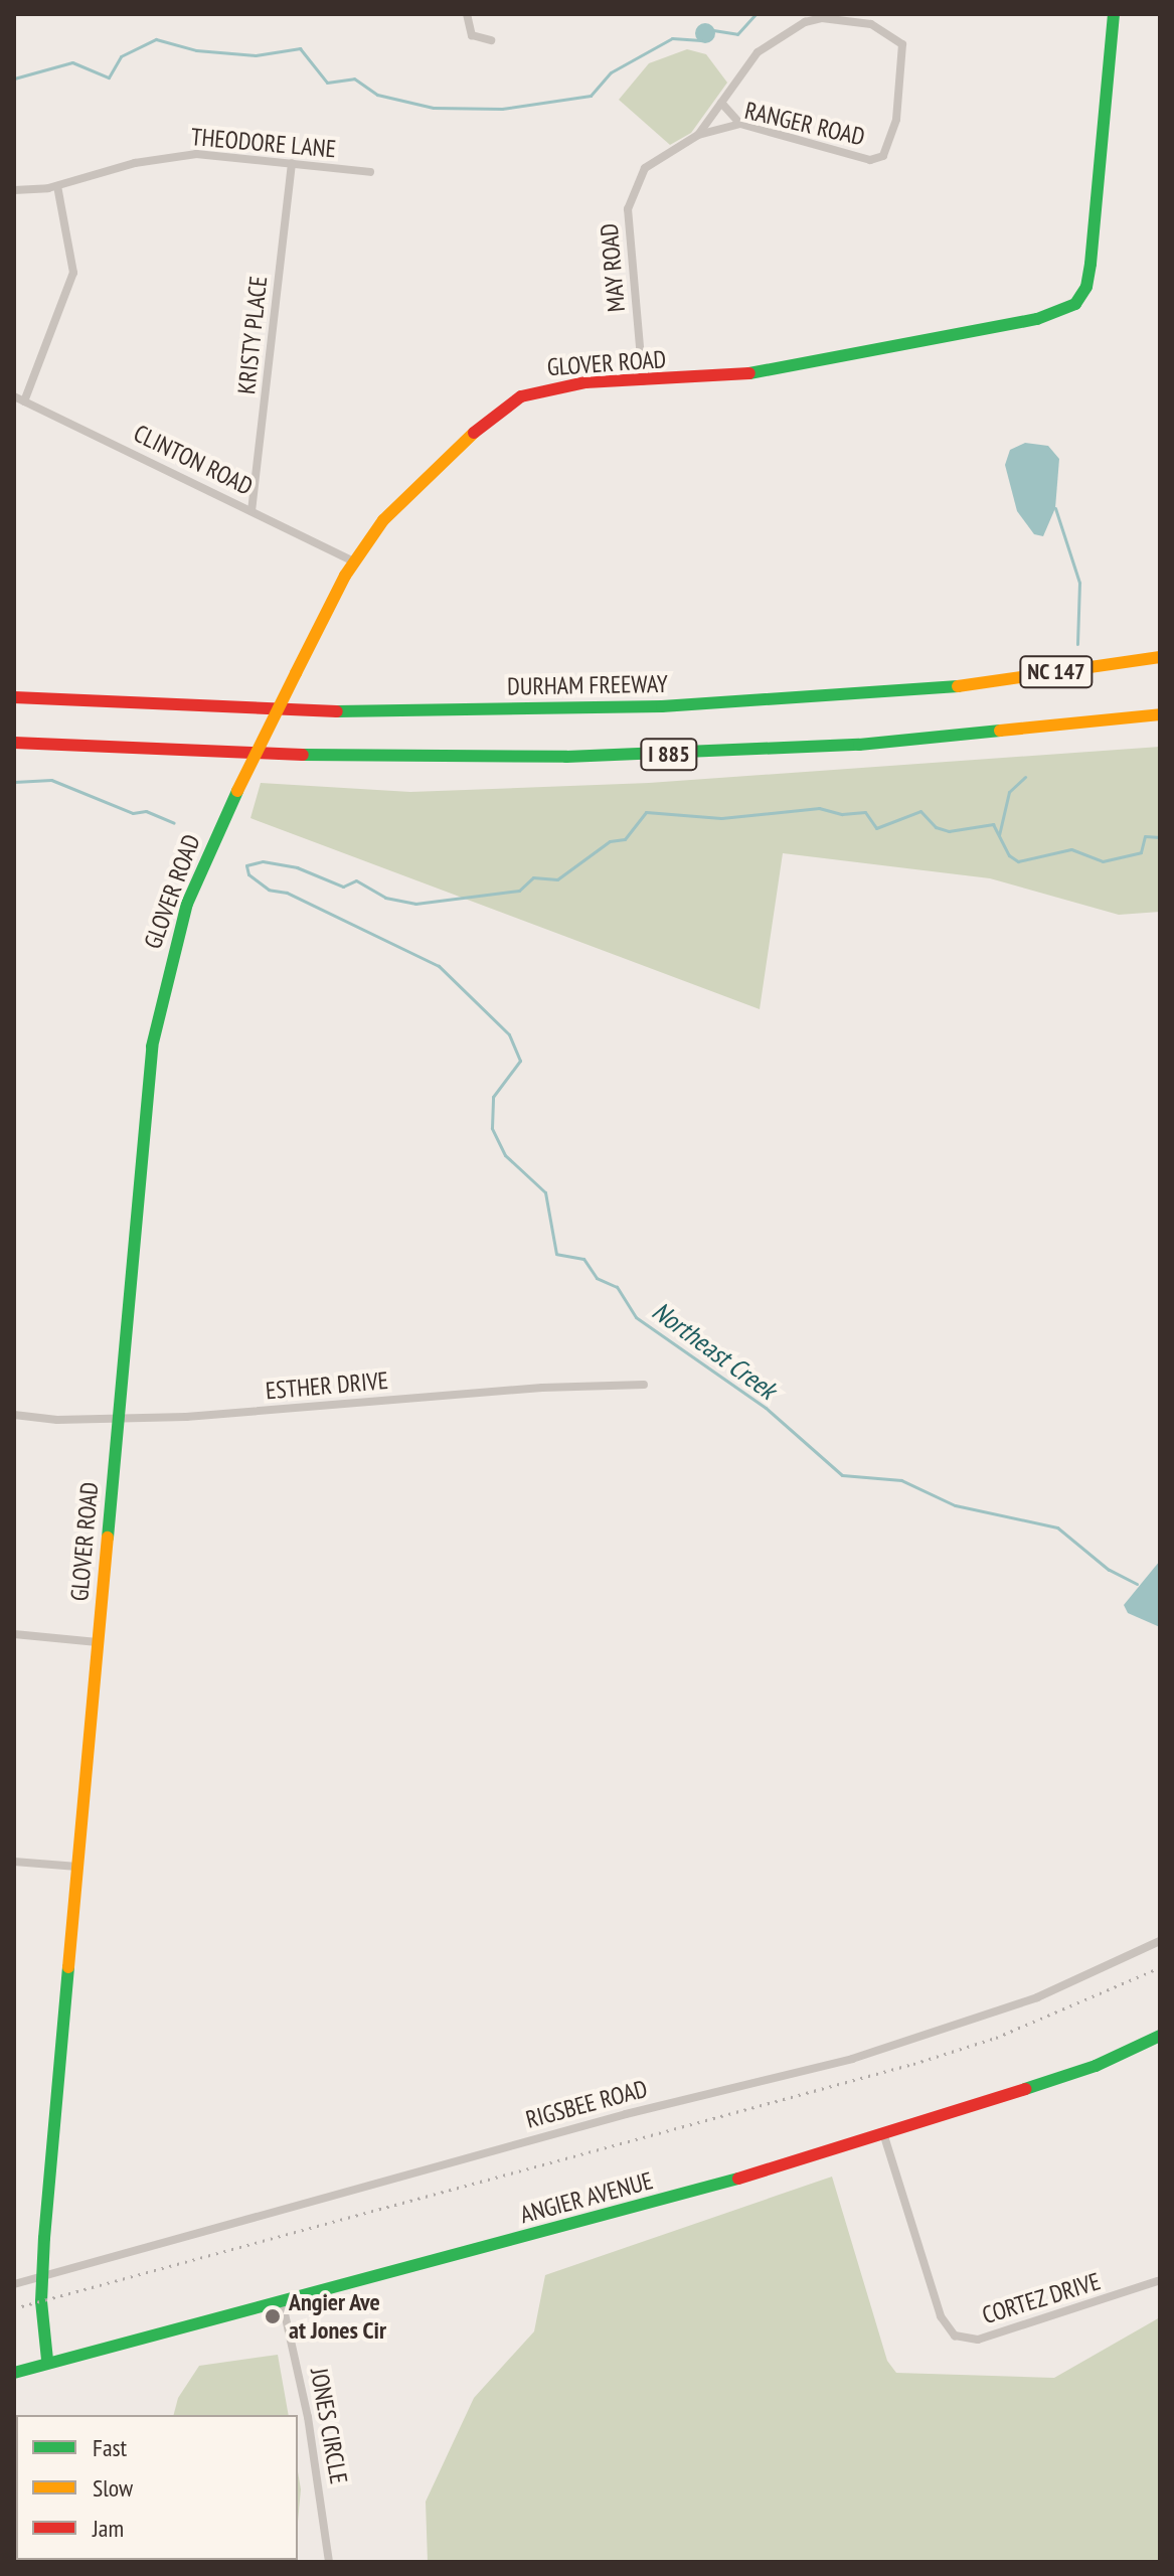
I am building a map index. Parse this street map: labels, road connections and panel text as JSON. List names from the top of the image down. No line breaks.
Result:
{"streets":{"main road":["GLOVER ROAD","NC 147","DURHAM FREEWAY","I 885","ANGIER AVENUE"],"street":["RANGER ROAD","THEODORE LANE","MAY ROAD","KRISTY PLACE","CLINTON ROAD","ESTHER DRIVE","RIGSBEE ROAD","CORTEZ DRIVE","JONES CIRCLE"]},"crossings":[["RANGER ROAD","MAY ROAD"],["THEODORE LANE","KRISTY PLACE"],["MAY ROAD","GLOVER ROAD"],["KRISTY PLACE","CLINTON ROAD"],["GLOVER ROAD","CLINTON ROAD"],["GLOVER ROAD","ESTHER DRIVE"],["GLOVER ROAD","RIGSBEE ROAD"],["GLOVER ROAD","ANGIER AVENUE"],["DURHAM FREEWAY","I 885"],["ANGIER AVENUE","CORTEZ DRIVE"],["ANGIER AVENUE","JONES CIRCLE"]],"water":["Northeast Creek"],"places":["Angier Ave at Jones Cir"],"legend":["Fast","Slow","Jam"]}
